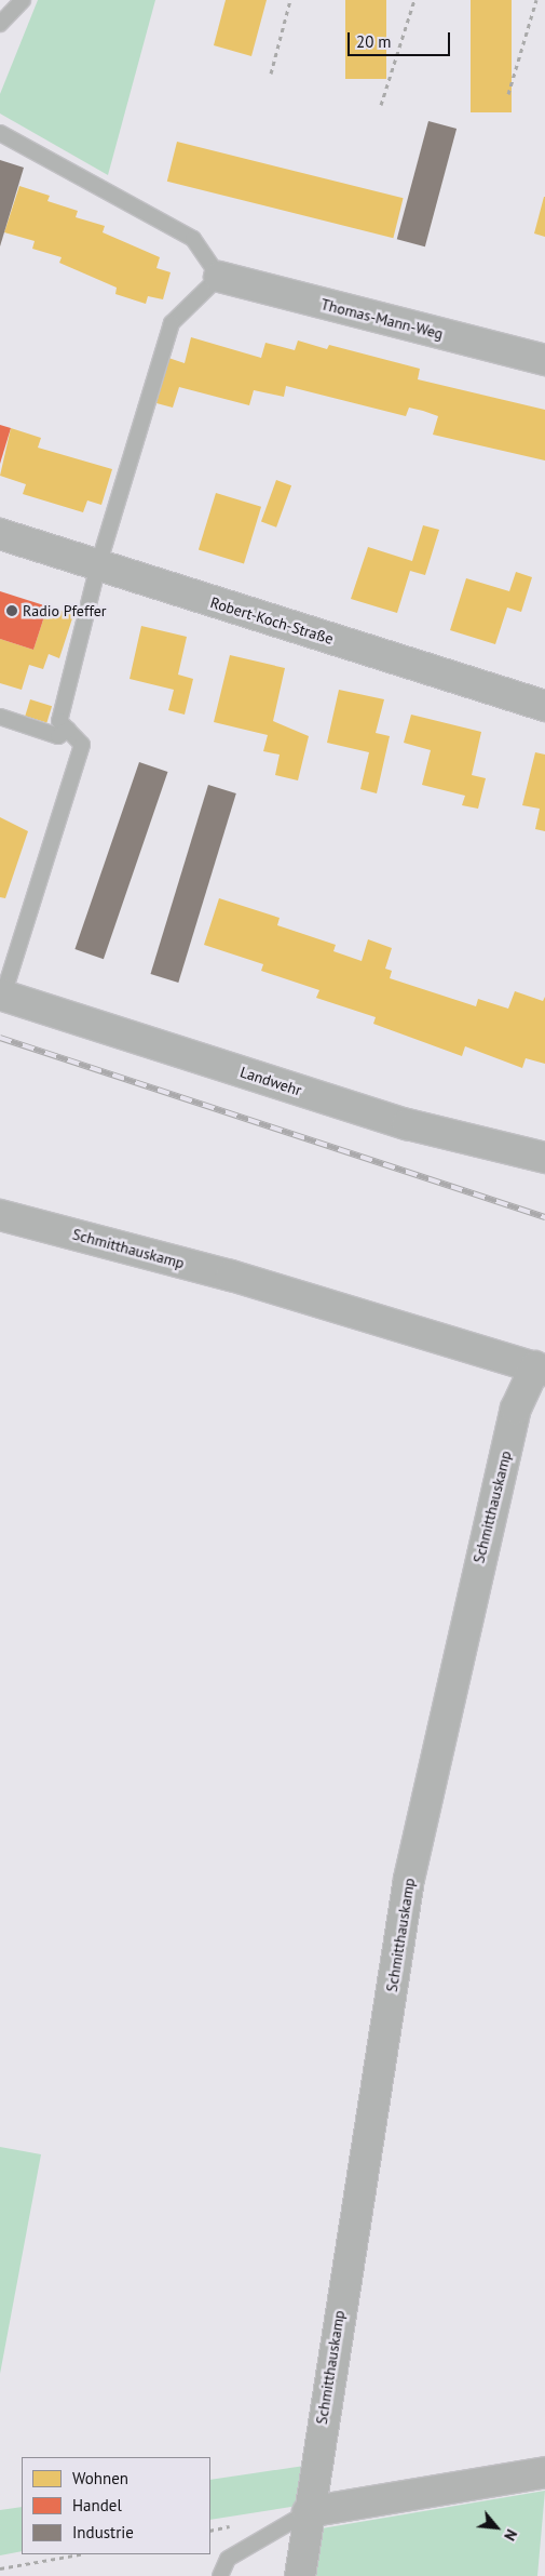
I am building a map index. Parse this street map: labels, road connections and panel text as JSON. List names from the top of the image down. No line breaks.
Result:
{"streets":{"street":["Thomas-Mann-Weg","Robert-Koch-Straße","Landwehr","Schmitthauskamp"]},"places":["Radio Pfeffer"],"legend":["Wohnen","Handel","Industrie"],"scale_bar":"20 m","north":"bottom right"}
